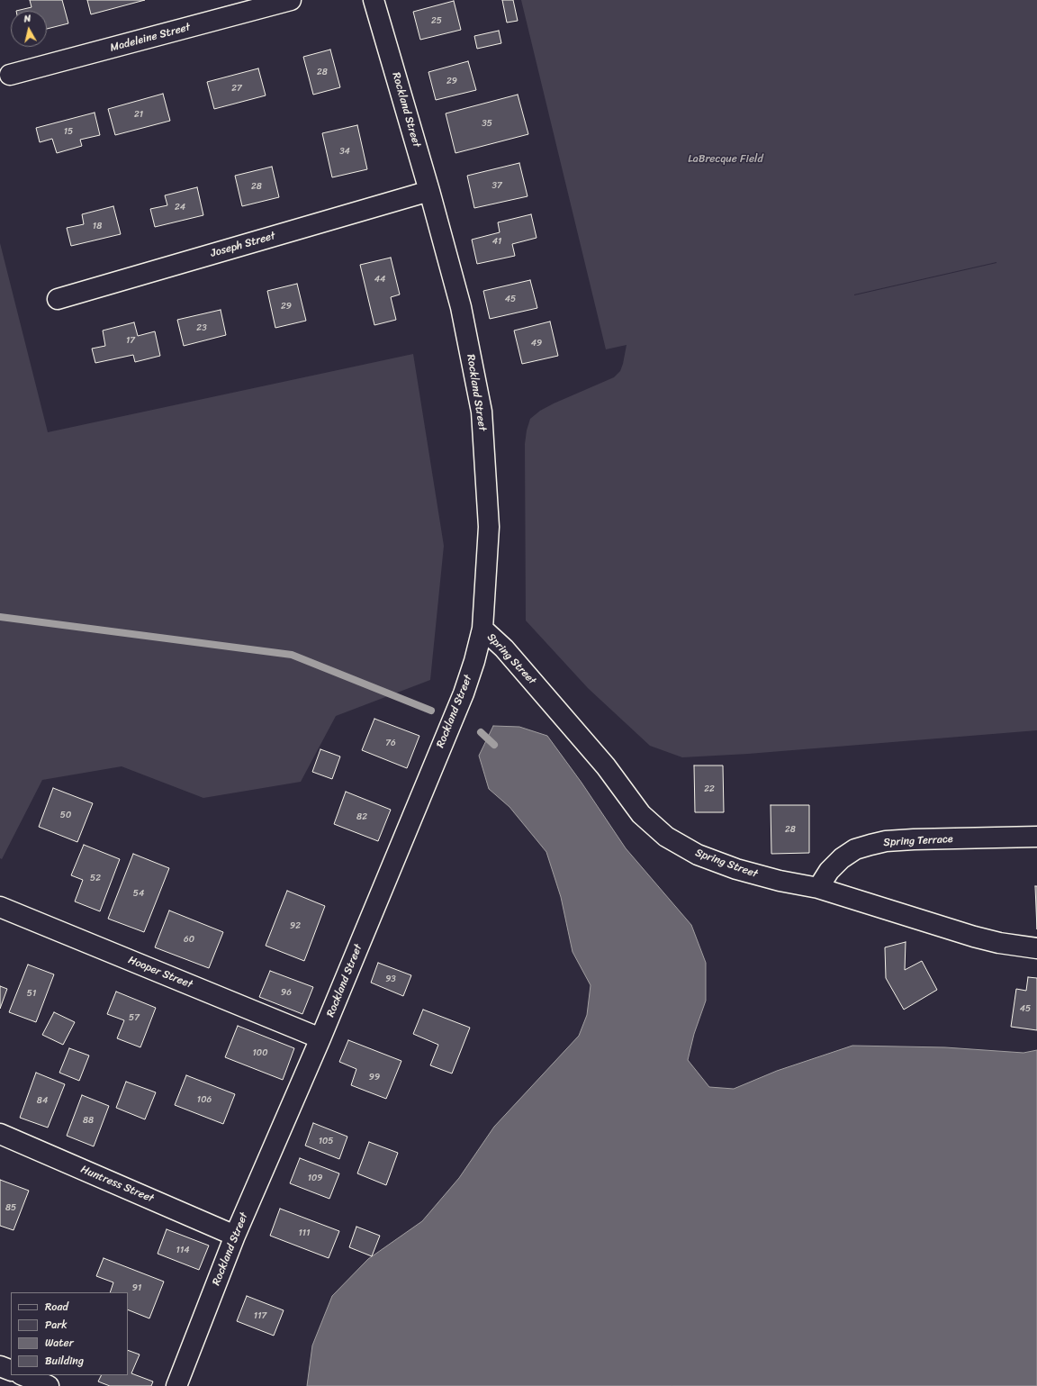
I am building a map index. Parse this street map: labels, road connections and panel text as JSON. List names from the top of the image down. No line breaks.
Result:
{"streets":{"street":["Madeleine Street","Rockland Street","Joseph Street","Spring Street","Spring Terrace","Hooper Street","Huntress Street"]},"crossings":[["Rockland Street","Joseph Street"],["Rockland Street","Spring Street"],["Rockland Street","Hooper Street"],["Rockland Street","Huntress Street"],["Spring Street","Spring Terrace"]],"parks":["LaBrecque Field"],"house_numbers":["25","28","29","27","21","35","15","34","37","28","24","18","41","44","45","29","23","17","49","76","22","50","82","28","52","54","92","60","93","96","51","45","57","100","99","106","84","88","105","109","85","111","114","91","117"],"legend":["Road","Park","Water","Building"],"north":"top"}
